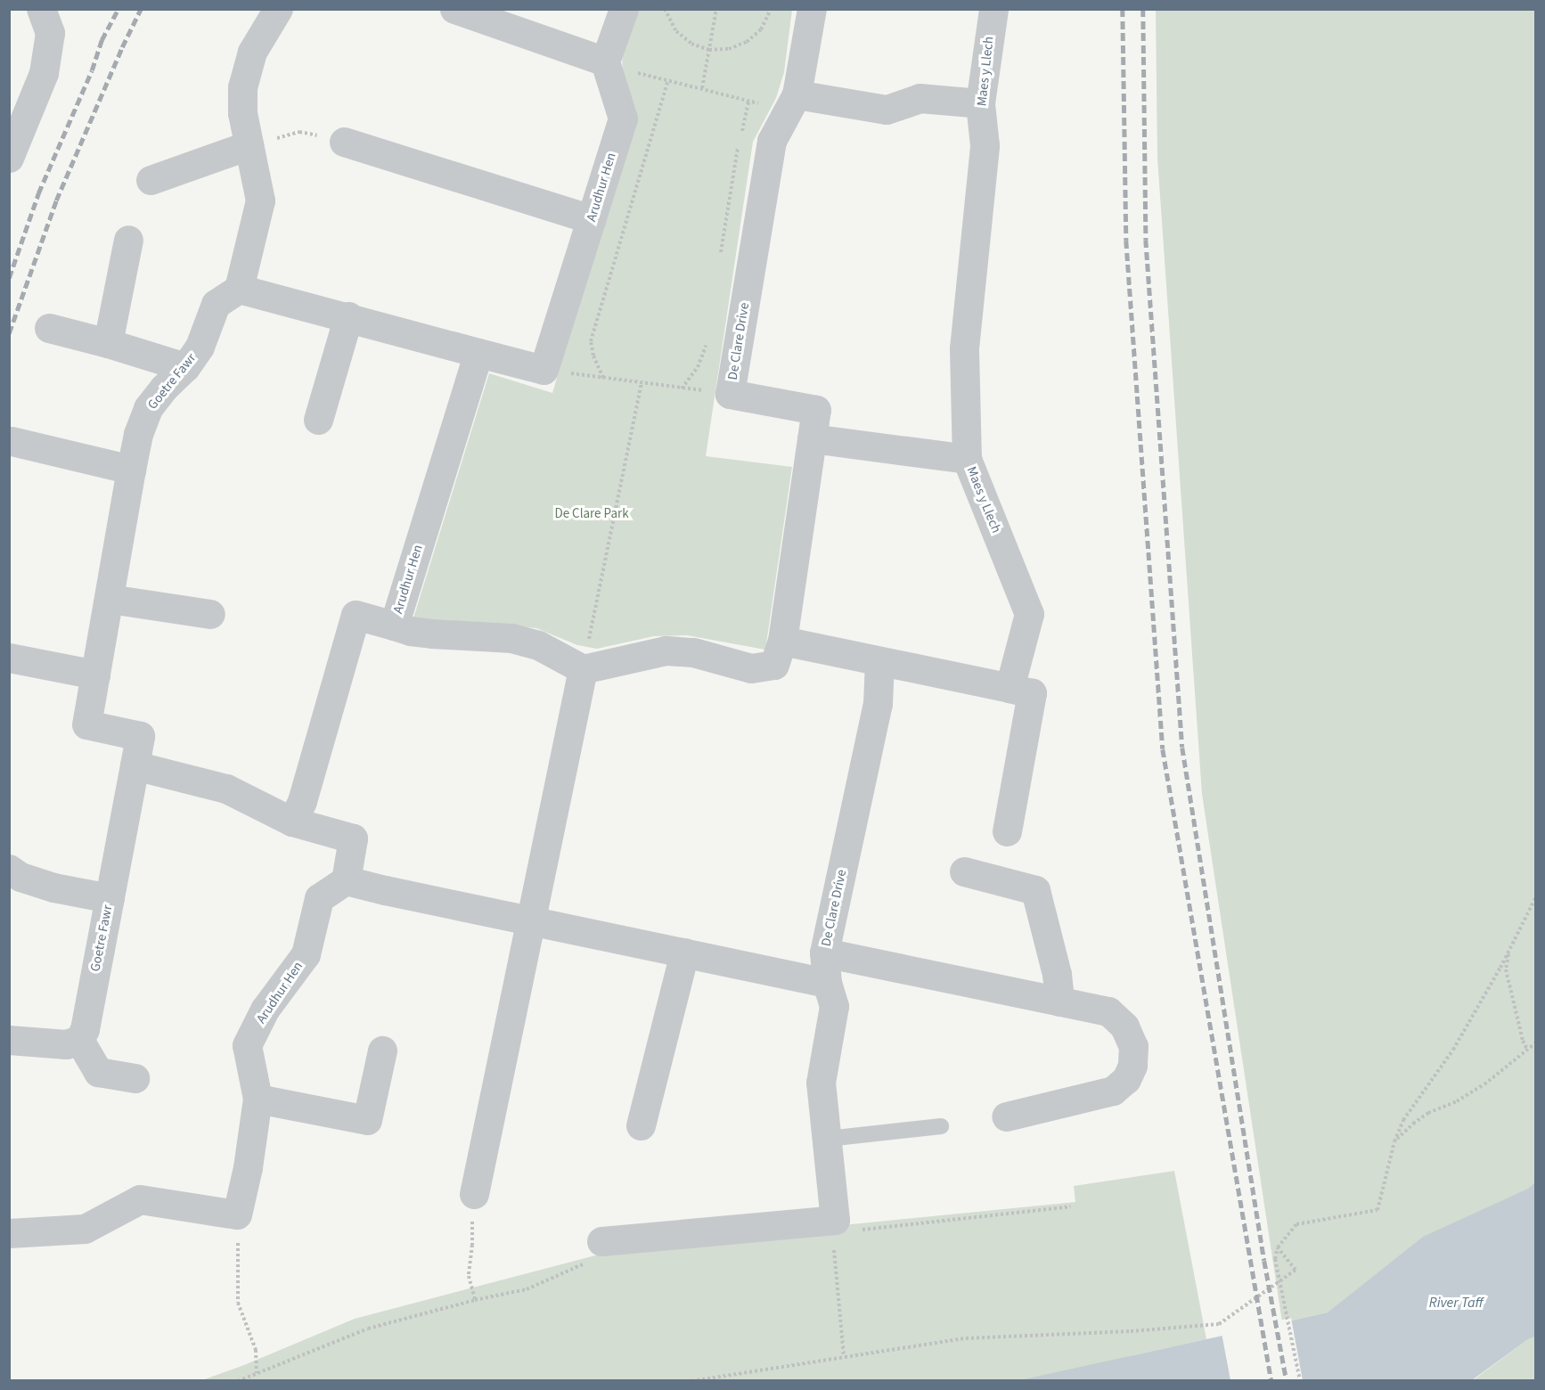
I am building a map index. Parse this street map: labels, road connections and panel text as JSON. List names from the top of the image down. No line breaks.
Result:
{"streets":{"street":["Maes y Llech","Arudhur Hen","De Clare Drive","Goetre Fawr"]},"water":["River Taff"],"parks":["De Clare Park"]}
